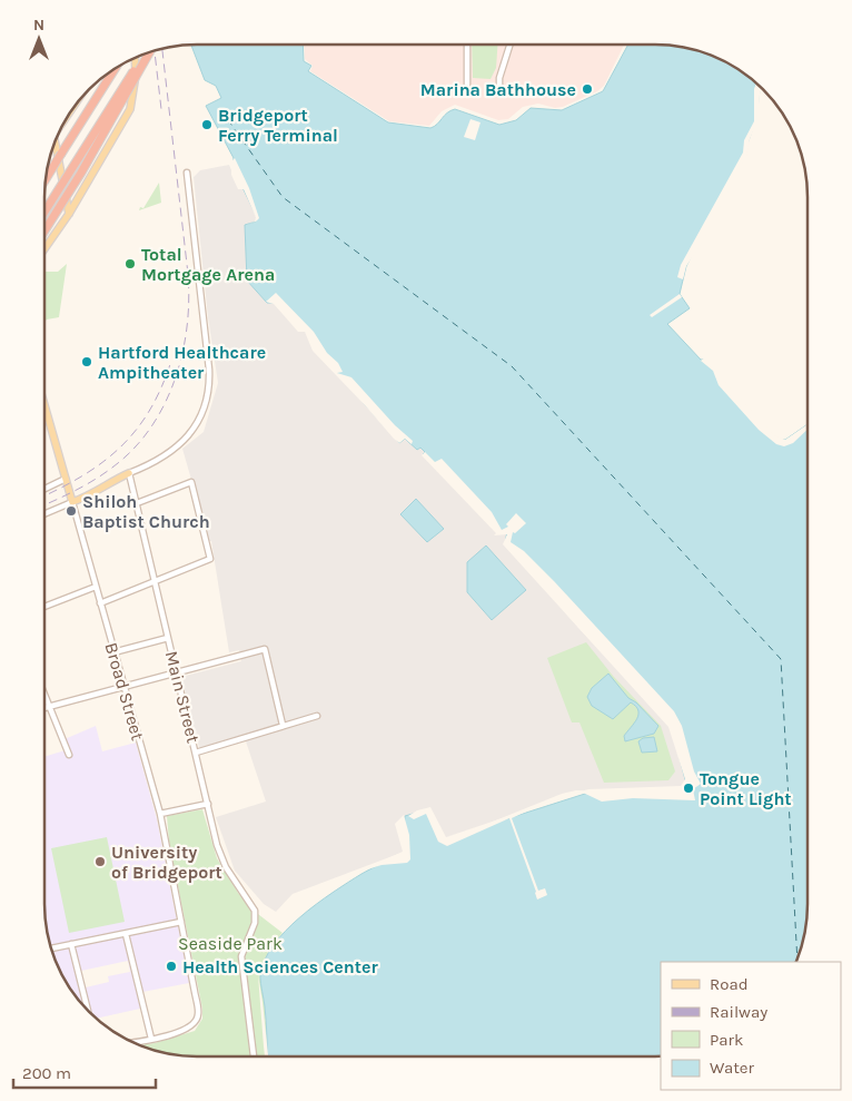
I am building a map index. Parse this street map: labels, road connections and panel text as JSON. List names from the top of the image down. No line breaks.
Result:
{"streets":{"main road":["Broad Street"],"street":["Main Street"]},"parks":["Seaside Park"],"places":["Marina Bathhouse","Bridgeport Ferry Terminal","Total Mortgage Arena","Hartford Healthcare Ampitheater","Shiloh Baptist Church","Tongue Point Light","University of Bridgeport","Health Sciences Center"],"legend":["Road","Railway","Park","Water"],"scale_bar":"200 m","north":"top"}
